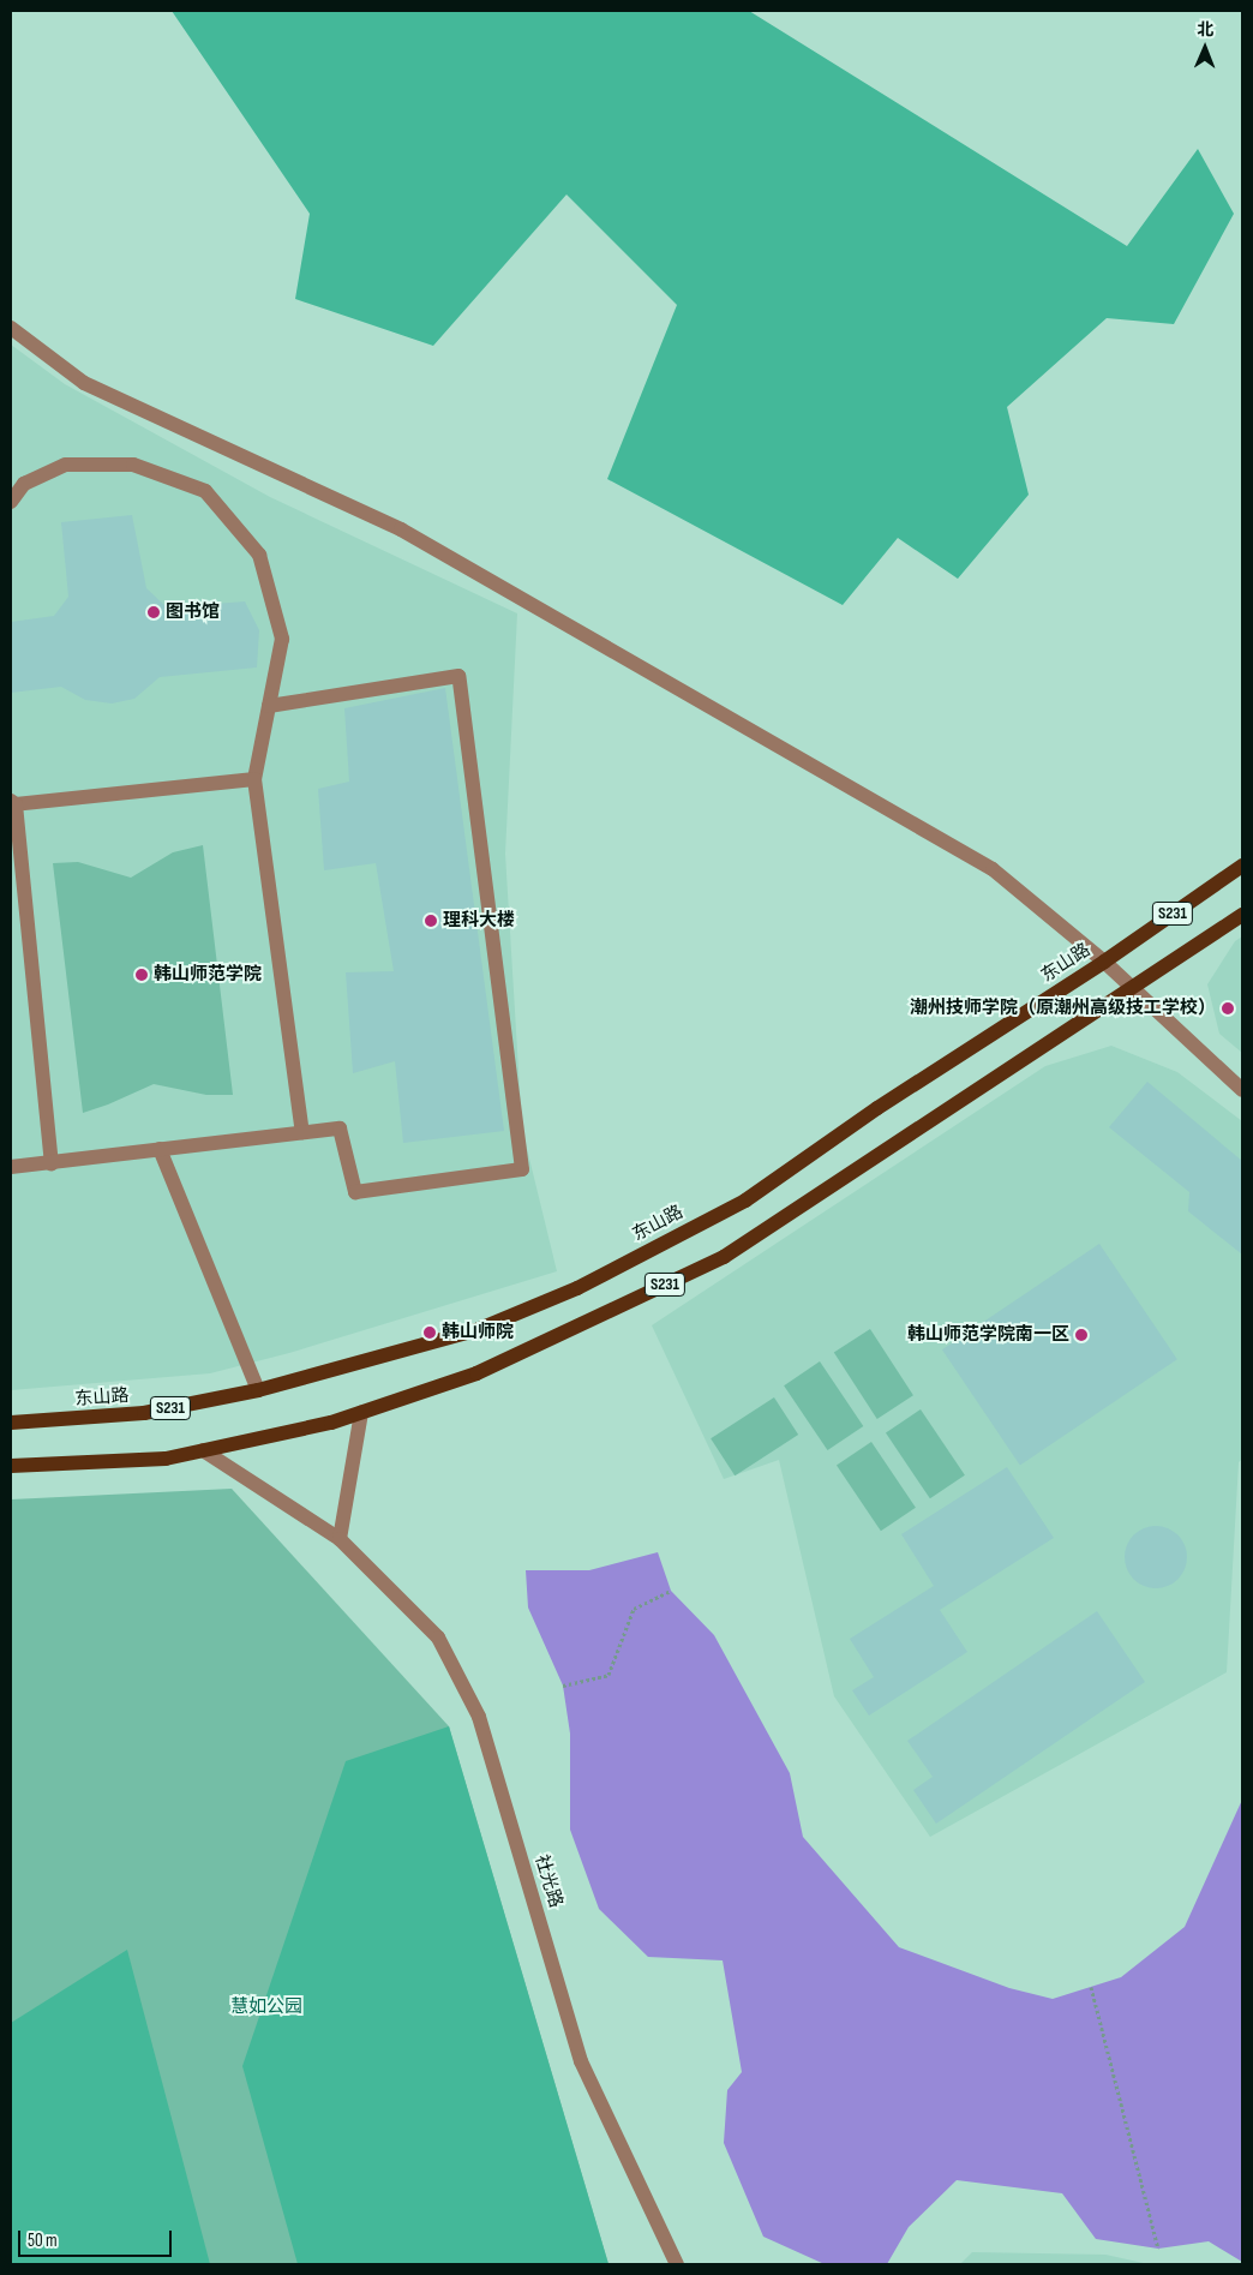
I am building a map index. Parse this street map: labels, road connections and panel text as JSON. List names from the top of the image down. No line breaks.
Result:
{"streets":{"main road":["S231","东山路"],"street":["社光路"]},"crossings":[["S231","社光路"]],"parks":["慧如公园"],"places":["图书馆","理科大楼","韩山师范学院","潮州技师学院（原潮州高级技工学校）","韩山师院","韩山师范学院南一区"],"scale_bar":"50 m","north":"top"}
